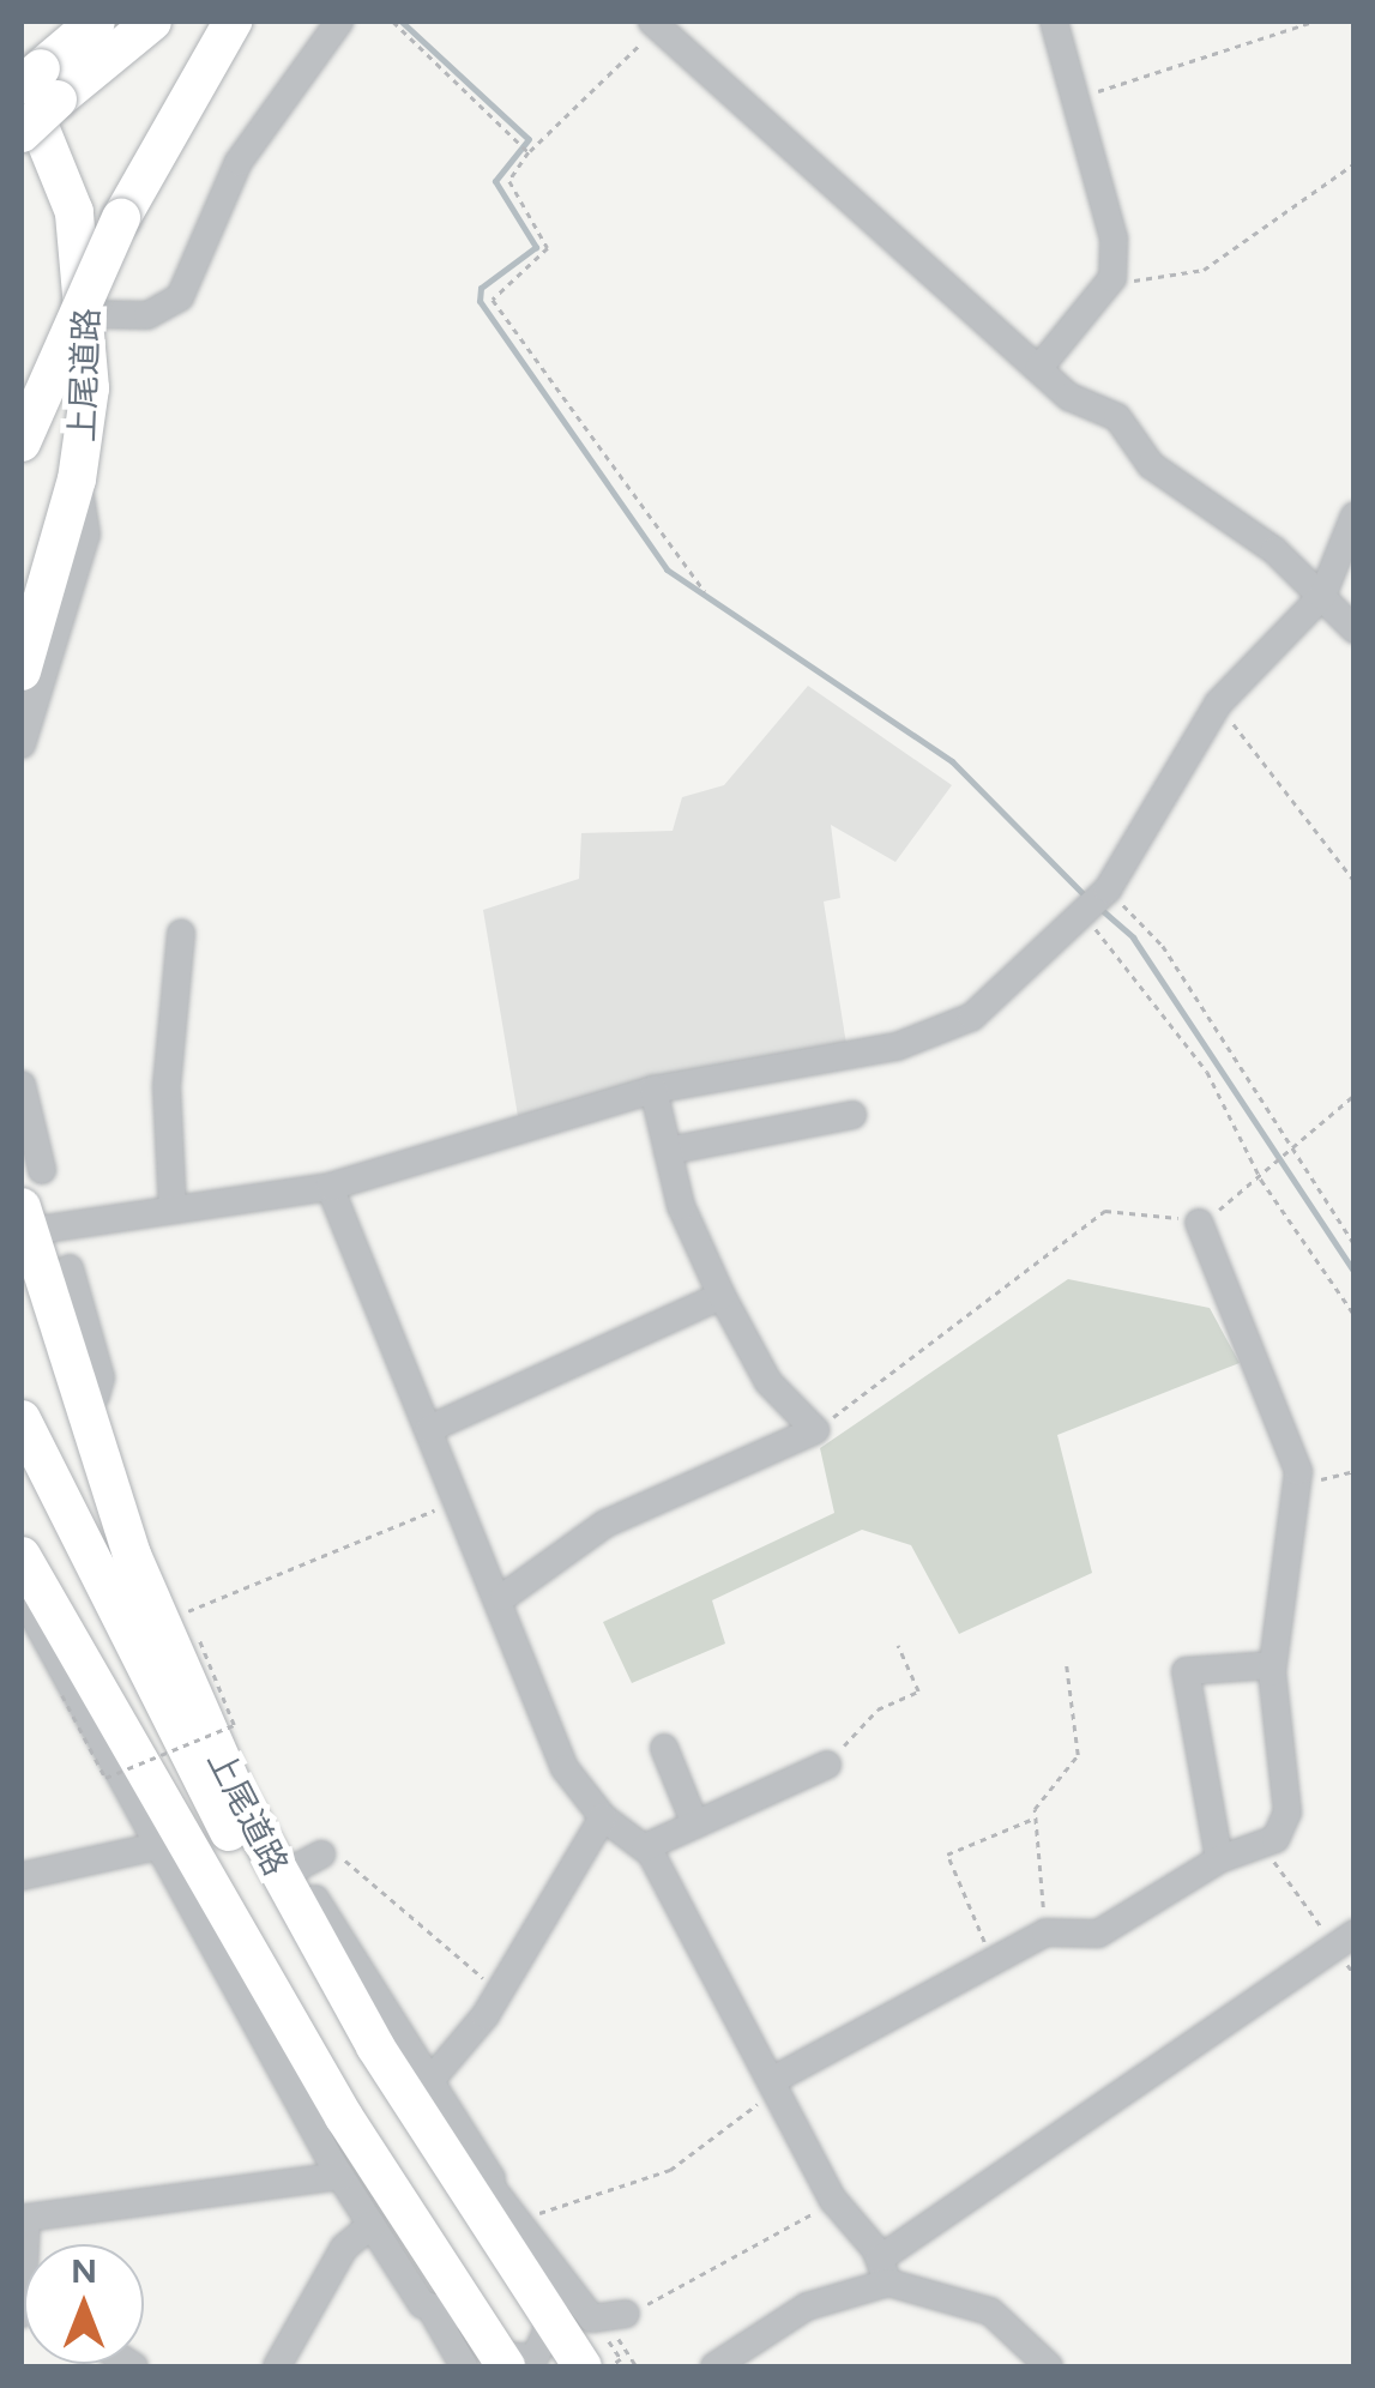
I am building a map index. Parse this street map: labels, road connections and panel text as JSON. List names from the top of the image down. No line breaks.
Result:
{"streets":{"highway":["上尾道路"]},"north":"top"}
